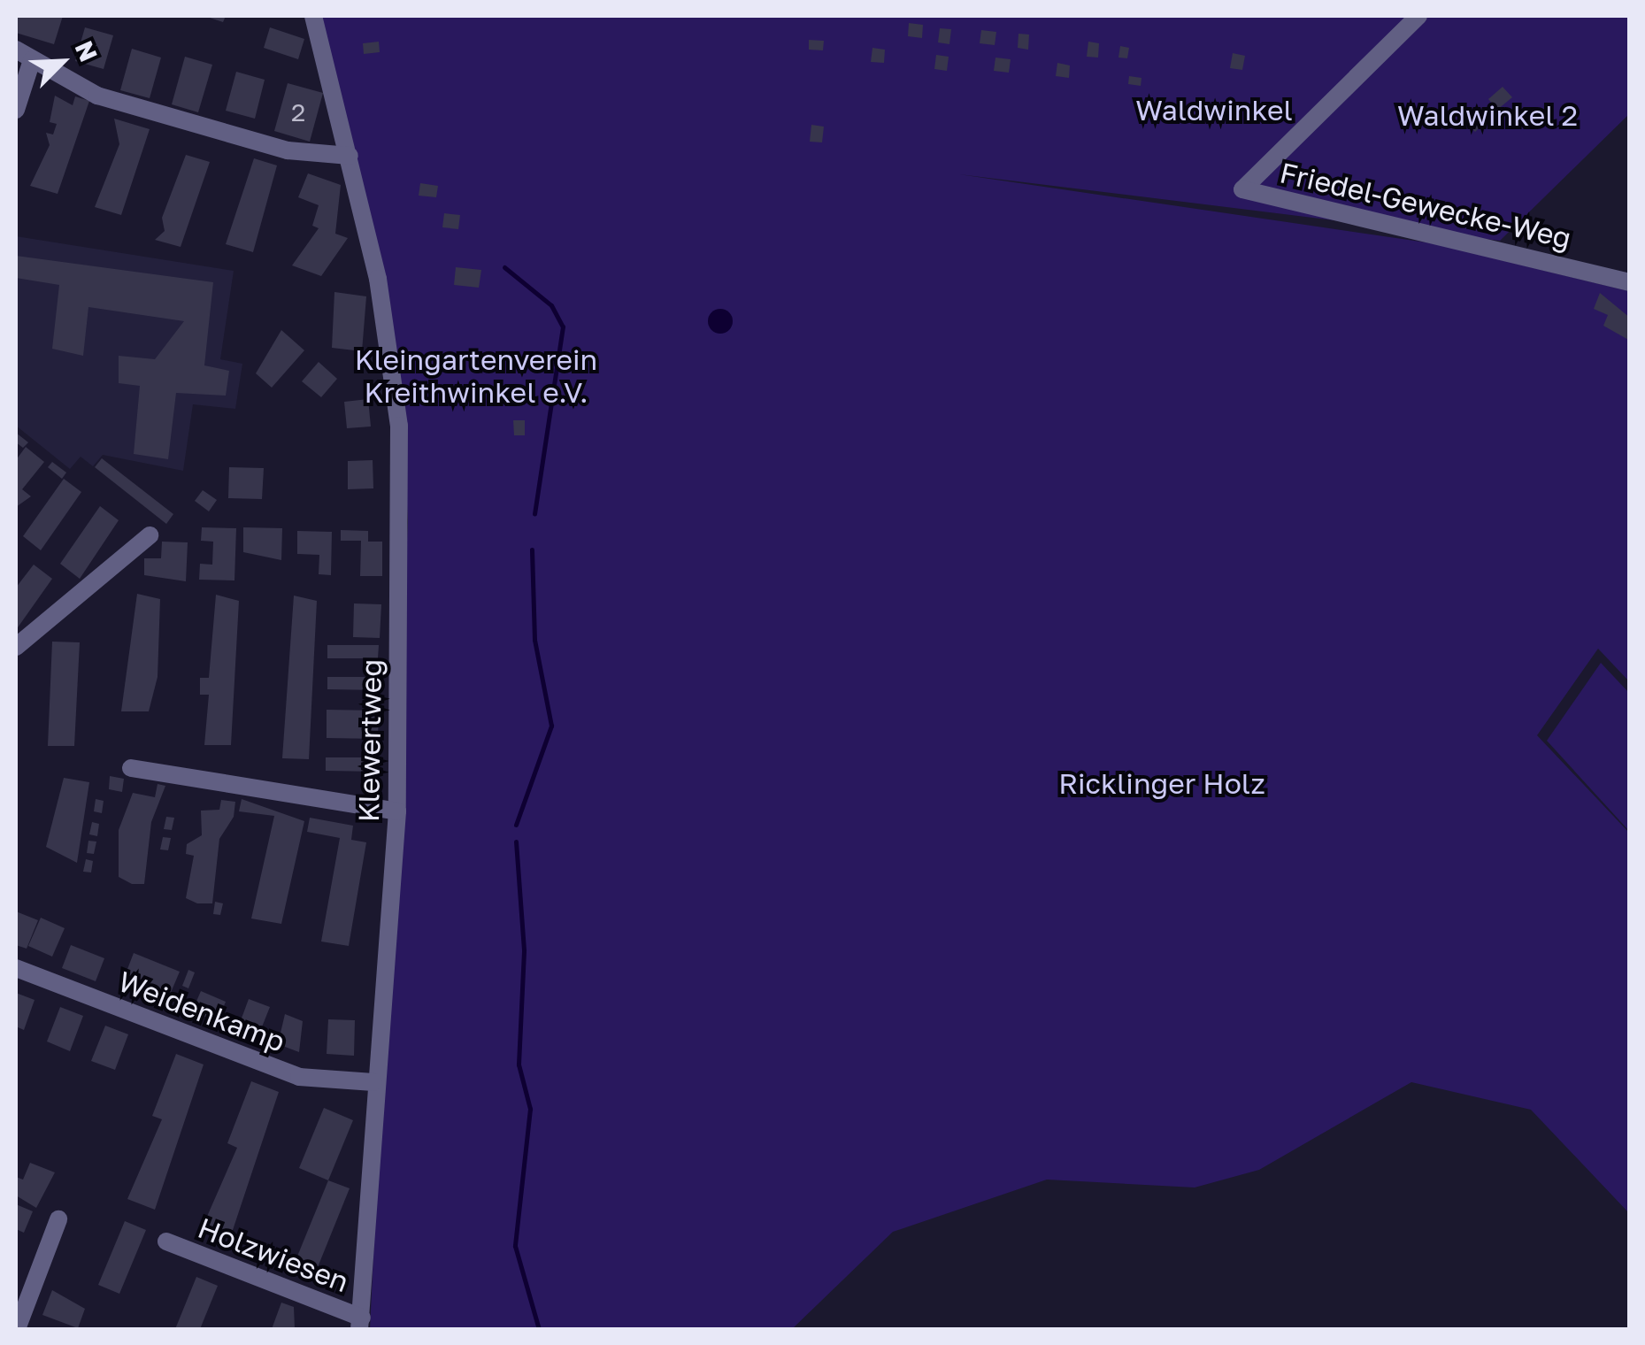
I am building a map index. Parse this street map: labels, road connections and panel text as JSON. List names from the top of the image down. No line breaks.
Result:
{"streets":{"street":["Friedel-Gewecke-Weg","Klewertweg","Weidenkamp","Holzwiesen"]},"crossings":[["Klewertweg","Weidenkamp"],["Klewertweg","Holzwiesen"]],"parks":["Waldwinkel","Waldwinkel 2","Kleingartenverein Kreithwinkel e.V.","Ricklinger Holz"],"house_numbers":["2"],"north":"top right"}
